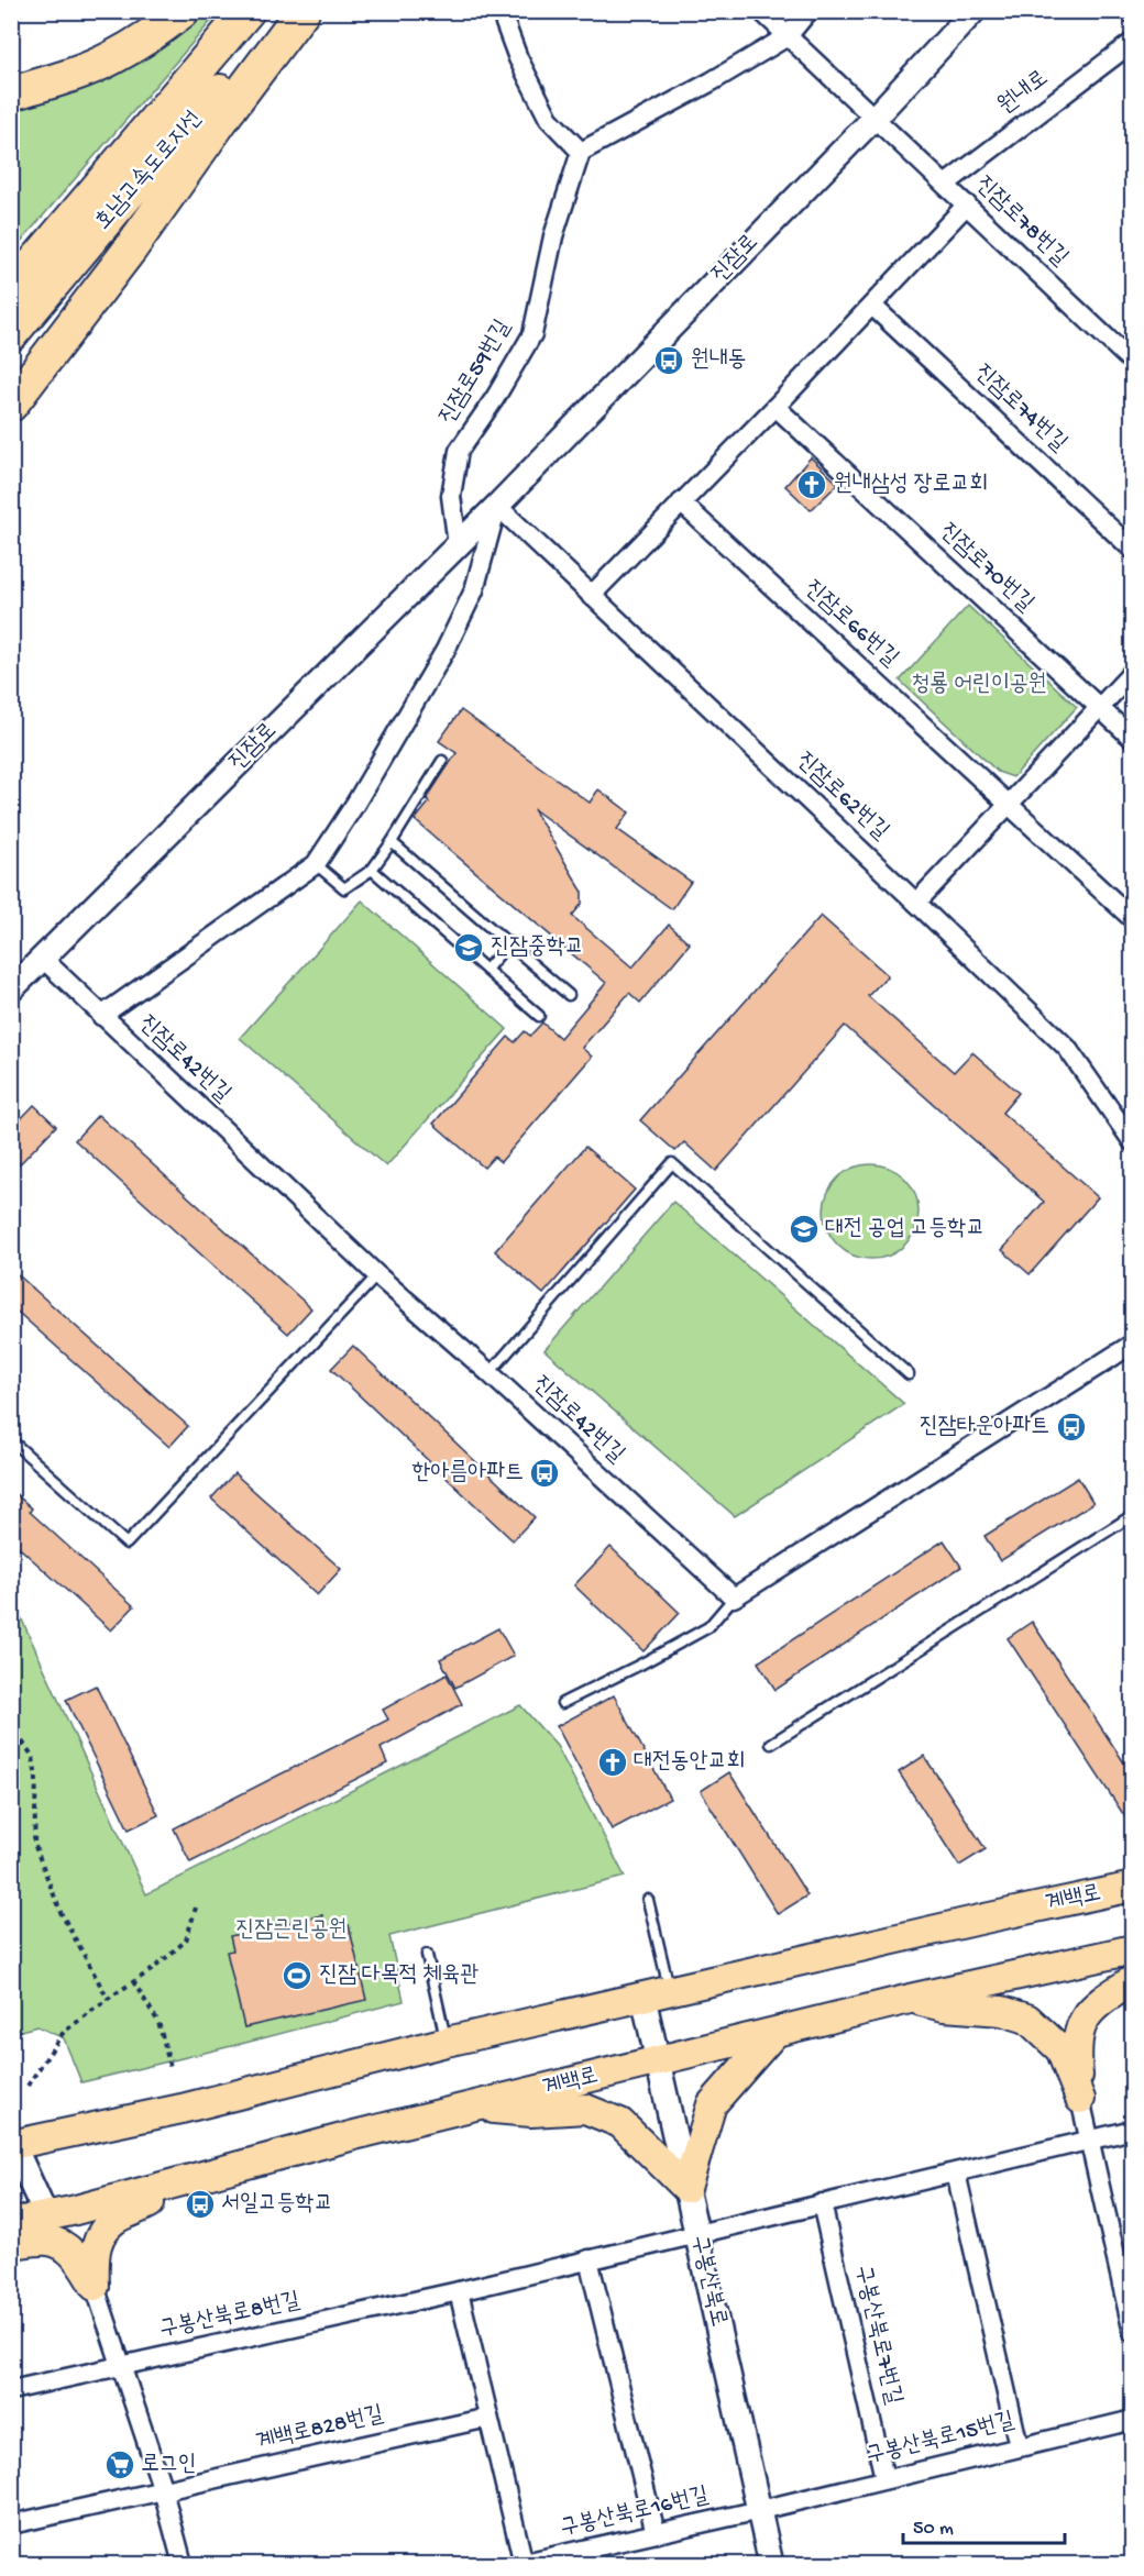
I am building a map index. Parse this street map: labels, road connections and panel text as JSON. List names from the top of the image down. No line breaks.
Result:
{"streets":{"highway":["호남고속도로지선"],"main road":["계백로"],"street":["원내로","진잠로78번길","진잠로","진잠로59번길","진잠로74번길","진잠로70번길","진잠로66번길","진잠로62번길","진잠로42번길","구봉산북로","구봉산북로8번길","구봉산북로7번길","계백로828번길","구봉산북로15번길","구봉산북로16번길"]},"crossings":[["원내로","진잠로78번길"],["진잠로78번길","진잠로"],["진잠로","진잠로59번길"],["진잠로","진잠로62번길"],["진잠로","진잠로42번길"],["계백로","구봉산북로"],["구봉산북로","구봉산북로8번길"],["구봉산북로","구봉산북로15번길"],["구봉산북로","구봉산북로16번길"],["구봉산북로7번길","구봉산북로15번길"],["구봉산북로15번길","구봉산북로16번길"]],"parks":["청룡 어린이공원","진잠근린공원"],"places":{"bus stop":["원내동","진잠타운아파트","한아름아파트","서일고등학교"],"church":["원내삼성 장로교회","대전동안교회"],"school or university":["진잠중학교","대전 공업 고등학교"],"sports":["진잠 다목적 체육관"],"supermarket":["로그인"]},"scale_bar":"50 m"}
